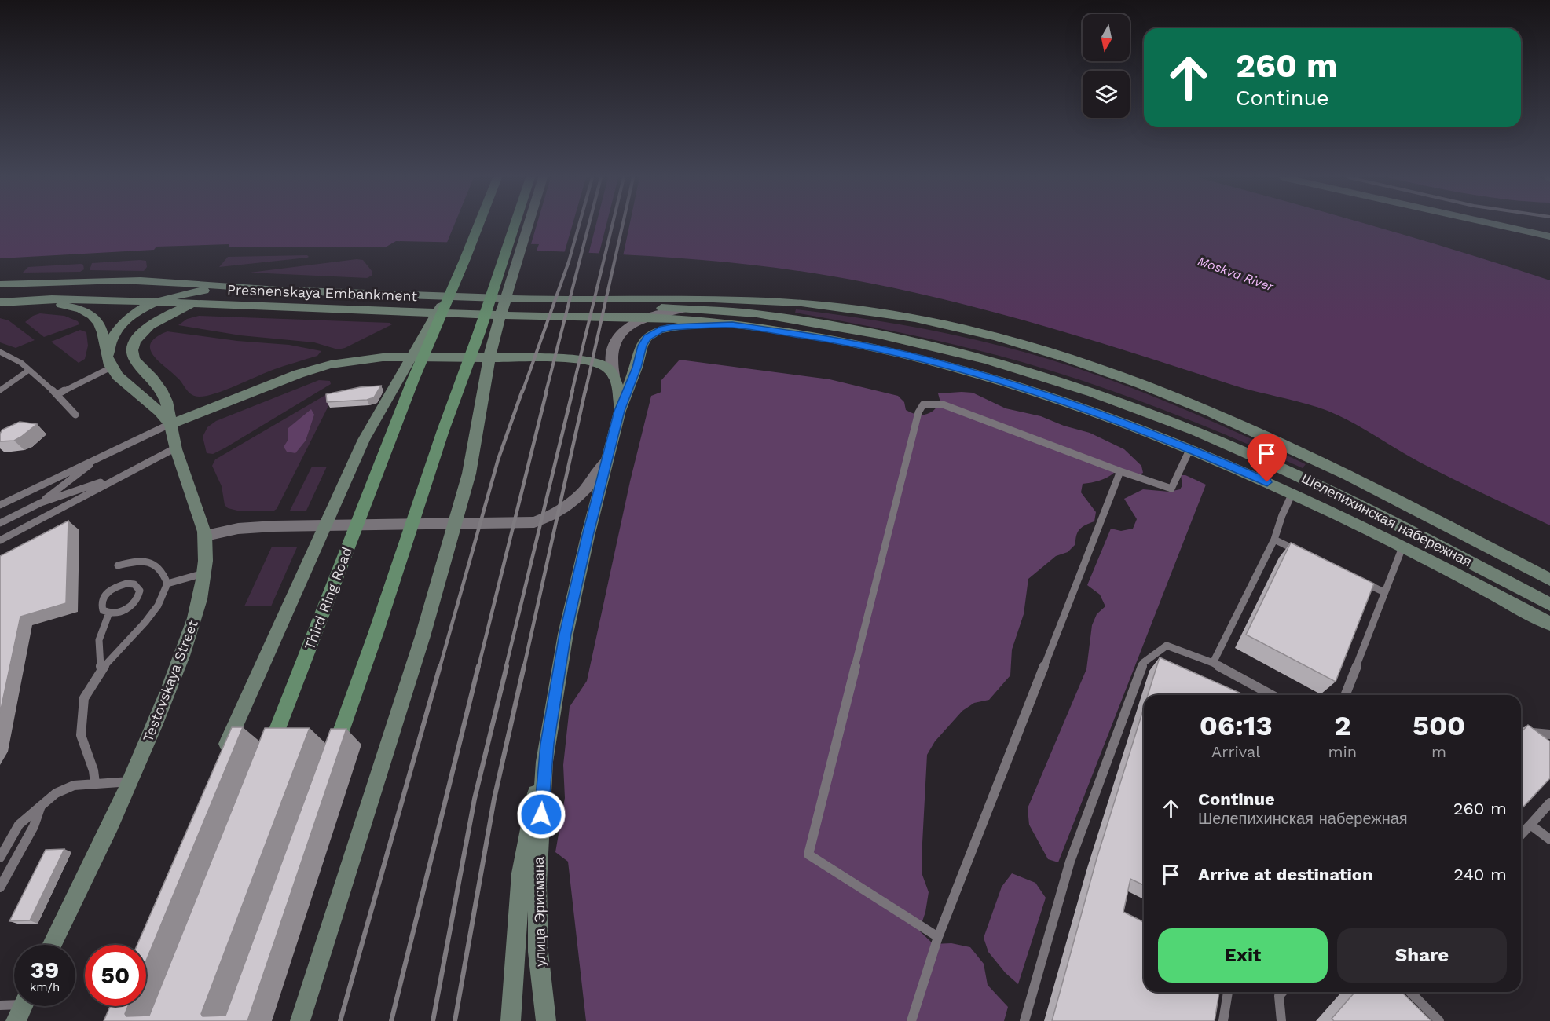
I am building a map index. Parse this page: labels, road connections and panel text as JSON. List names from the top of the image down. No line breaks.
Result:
{"streets":{"main road":["Presnenskaya Embankment","Шелепихинская набережная","Third Ring Road","Testovskaya Street","улица Эрисмана"]},"crossings":[["Presnenskaya Embankment","Шелепихинская набережная"],["Presnenskaya Embankment","Testovskaya Street"],["Шелепихинская набережная","улица Эрисмана"]],"water":["Moskva River"],"north":"bottom","page":{"turn":["260 m","Continue"],"eta":["06:13","Arrival","2","min","500","m"],"list":[{"name":"Continue","note":"Шелепихинская набережная","value":"260 m"},{"name":"Arrive at destination","value":"240 m"}],"buttons":["Exit","Share"],"speed":"39 km/h","limit":"50"}}
